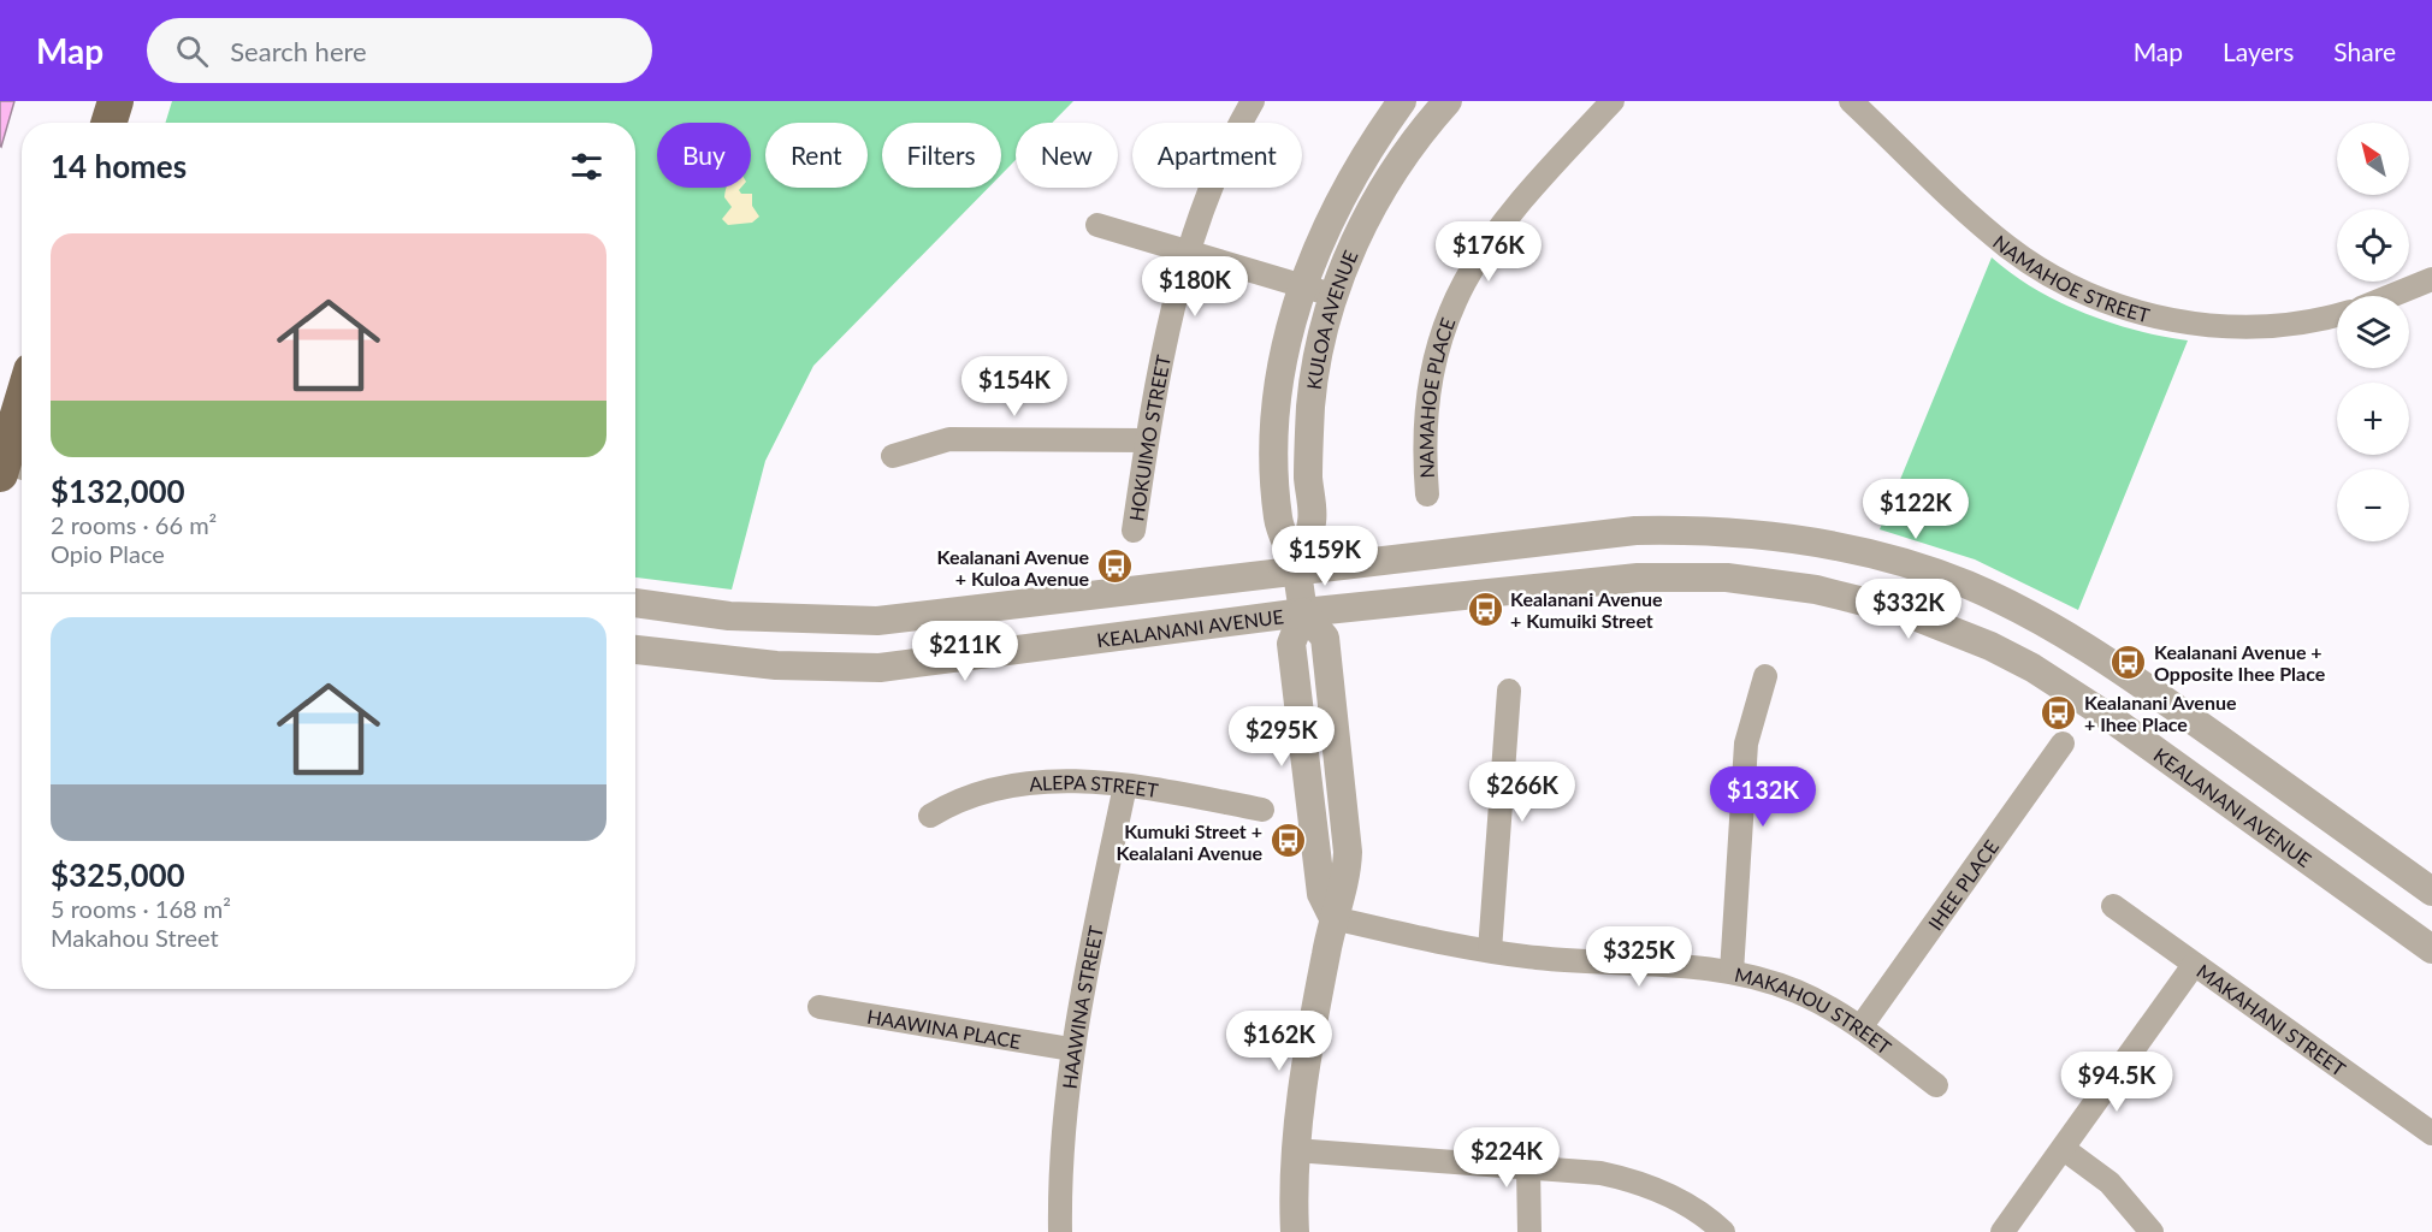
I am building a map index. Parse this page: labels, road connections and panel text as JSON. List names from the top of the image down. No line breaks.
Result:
{"streets":{"street":["NAMAHOE STREET","KULOA AVENUE","NAMAHOE PLACE","HOKUIMO STREET","KEALANANI AVENUE","ALEPA STREET","IHEE PLACE","HAAWINA STREET","MAKAHOU STREET","MAKAHANI STREET","HAAWINA PLACE"]},"crossings":[["KULOA AVENUE","KEALANANI AVENUE"],["ALEPA STREET","HAAWINA STREET"],["IHEE PLACE","MAKAHOU STREET"],["HAAWINA STREET","HAAWINA PLACE"]],"places":{"bus stop":["Kealanani Avenue + Kuloa Avenue","Kealanani Avenue + Kumuiki Street","Kealanani Avenue + Opposite Ihee Place","Kealanani Avenue + Ihee Place","Kumuki Street + Kealalani Avenue"]},"north":"top left","page":{"header":"Map","search":"Search here","nav":["Map","Layers","Share"],"map_buttons":["+","−"],"chip":["Buy","Rent","Filters","New","Apartment"],"heading":"14 homes","list":[{"name":"$132,000","note":"2 rooms · 66 m² · Opio Place"},{"name":"$325,000","note":"5 rooms · 168 m² · Makahou Street"}],"price":["$176K","$180K","$154K","$122K","$159K","$332K","$211K","$295K","$266K","$132K","$325K","$162K","$94.5K","$224K"]}}
